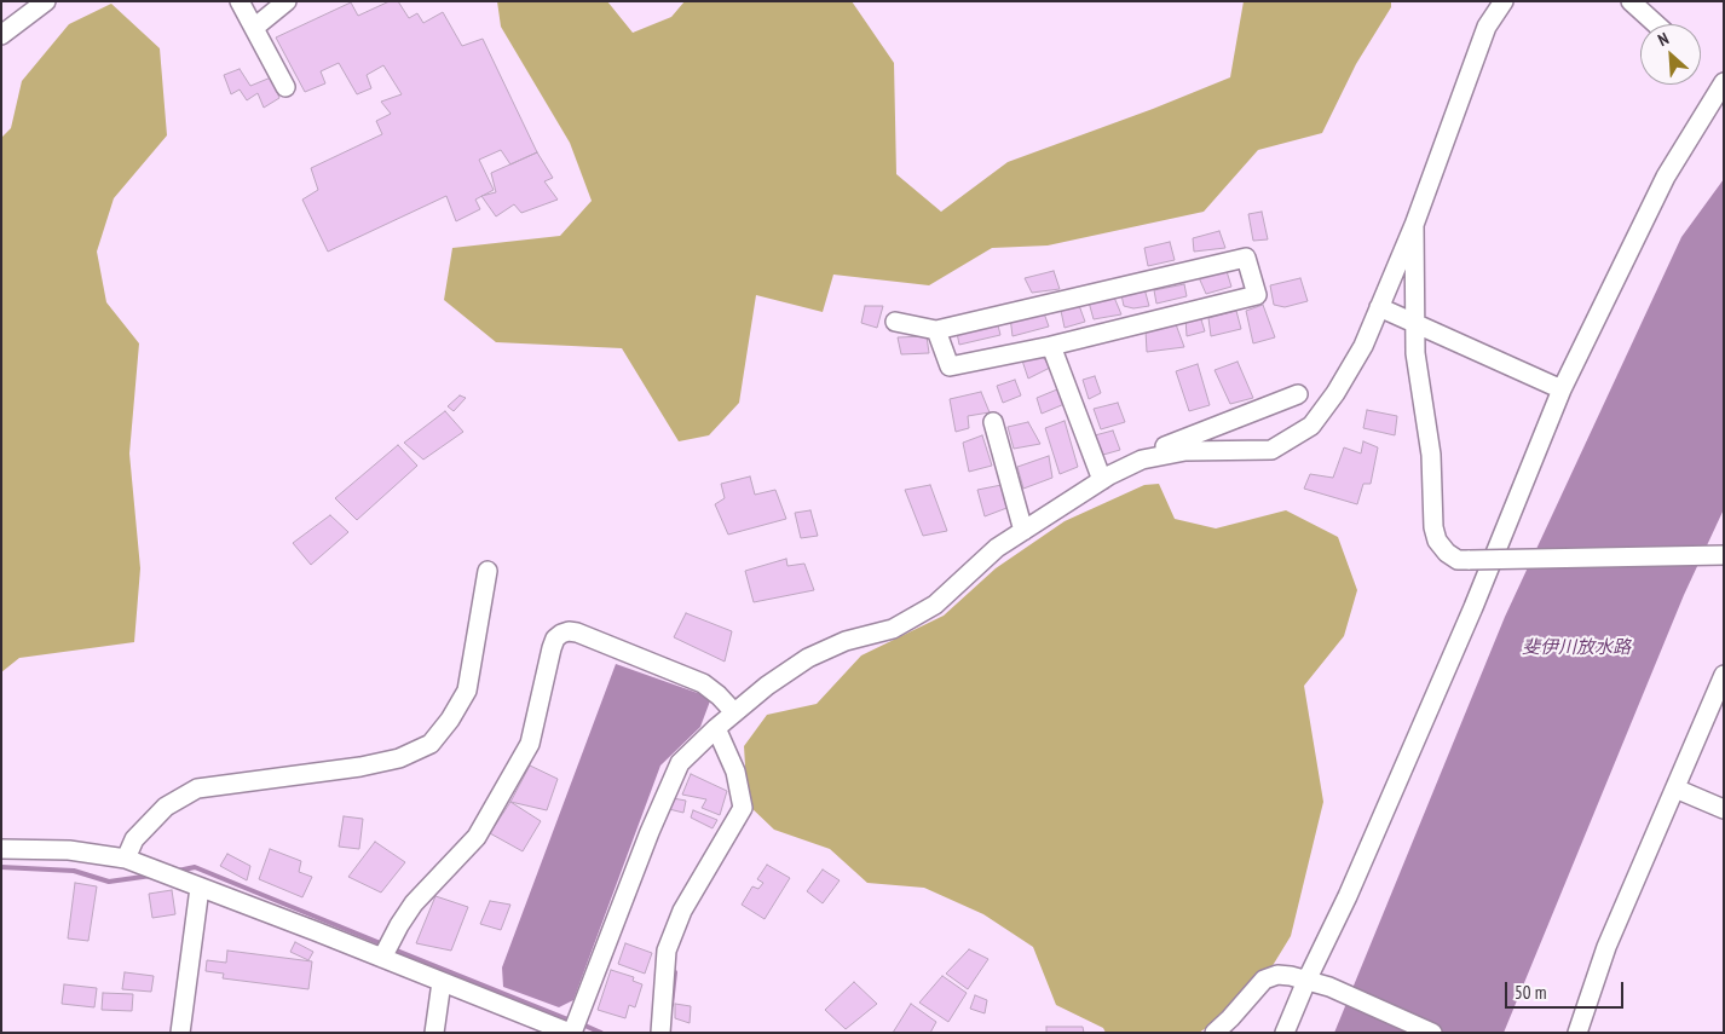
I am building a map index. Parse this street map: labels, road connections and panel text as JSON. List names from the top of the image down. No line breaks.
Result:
{"water":["斐伊川放水路"],"scale_bar":"50 m","north":"top left"}
